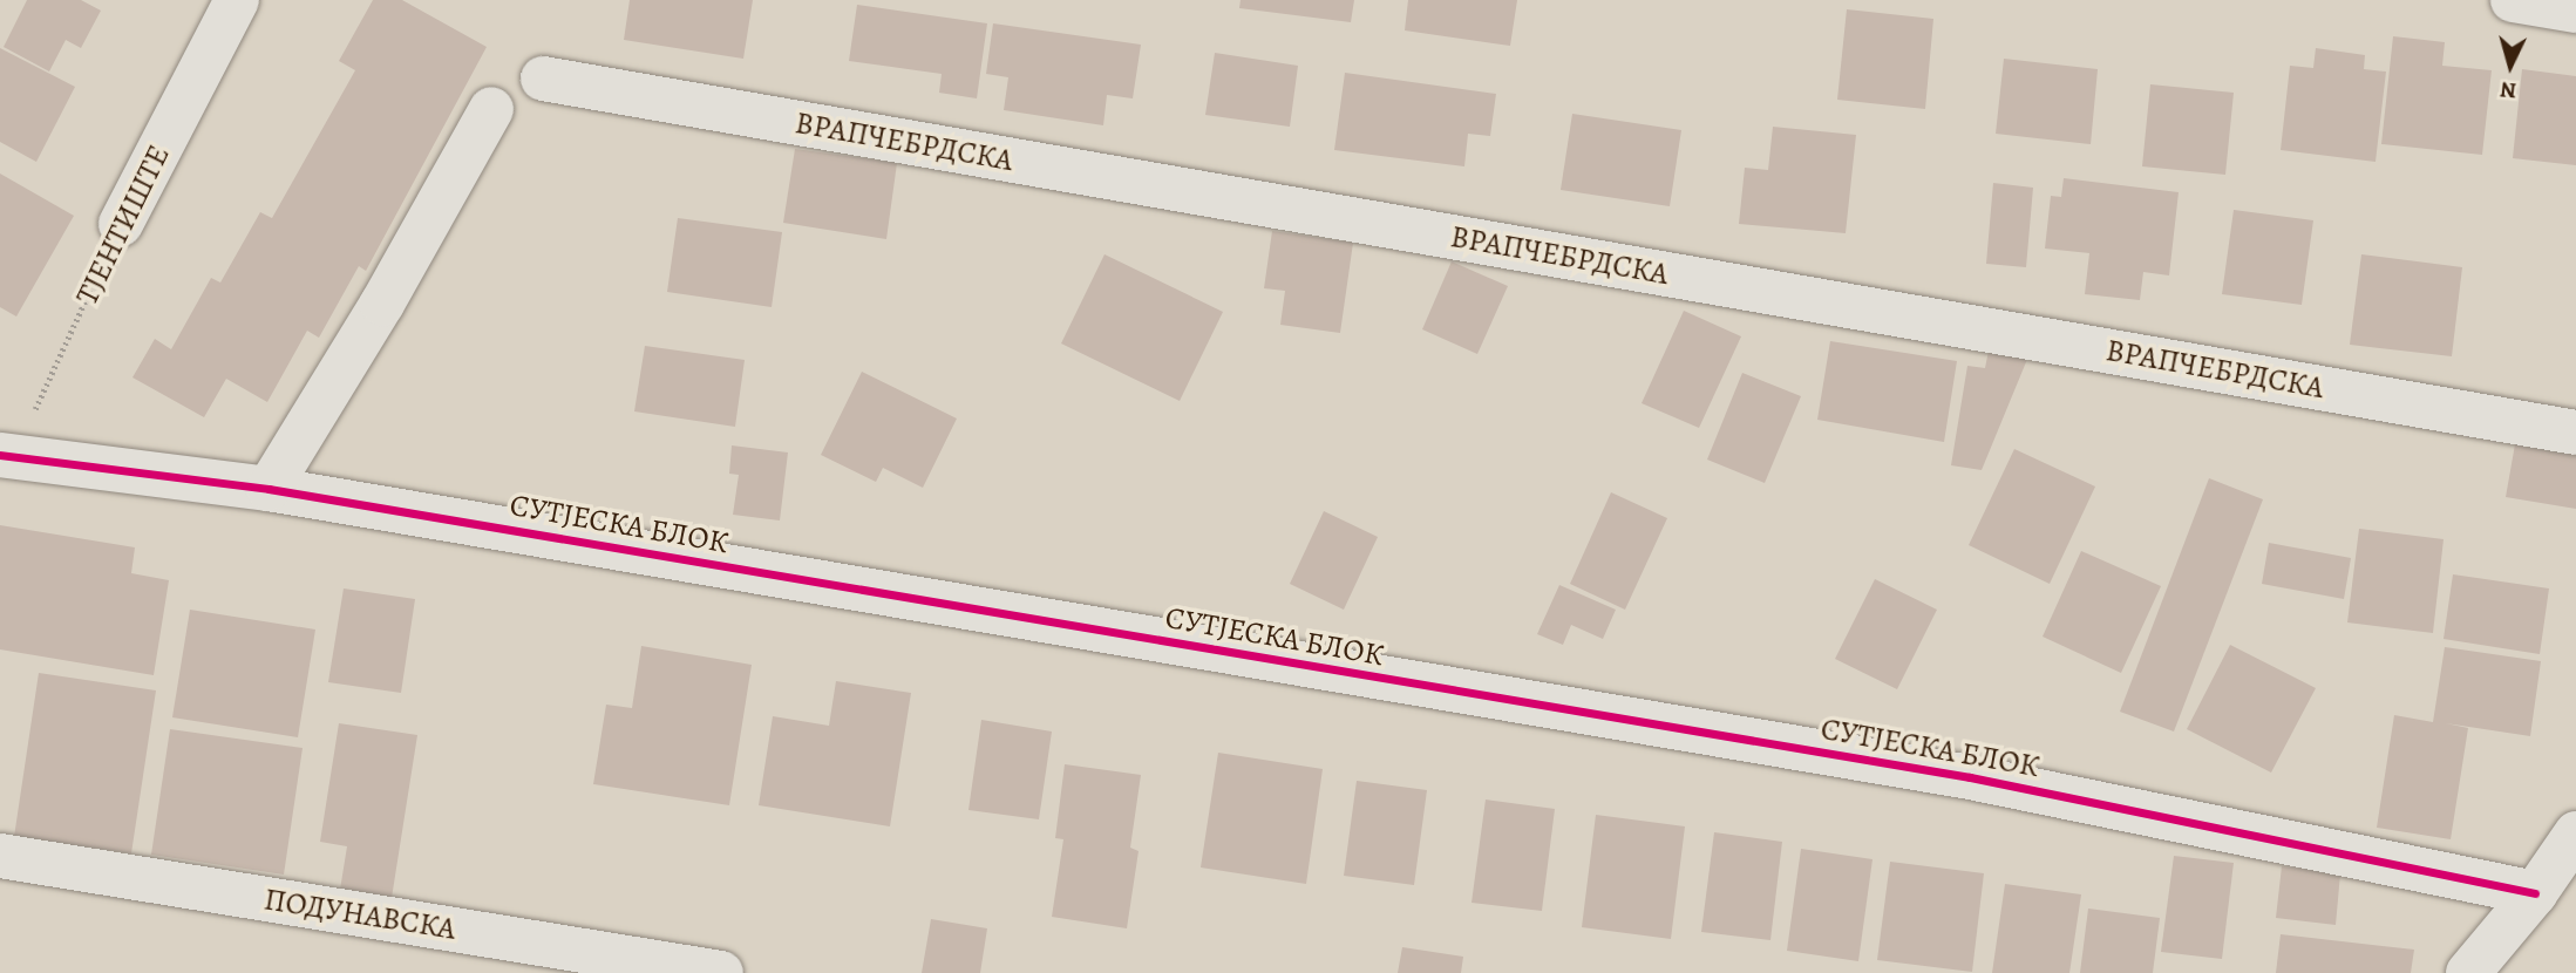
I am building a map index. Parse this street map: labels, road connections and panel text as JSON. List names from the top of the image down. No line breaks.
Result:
{"streets":{"street":["ВРАПЧЕБРДСКА","ТЈЕНТИШТЕ","СУТЈЕСКА БЛОК","ПОДУНАВСКА"]},"crossings":[["ТЈЕНТИШТЕ","СУТЈЕСКА БЛОК"]],"north":"bottom"}
